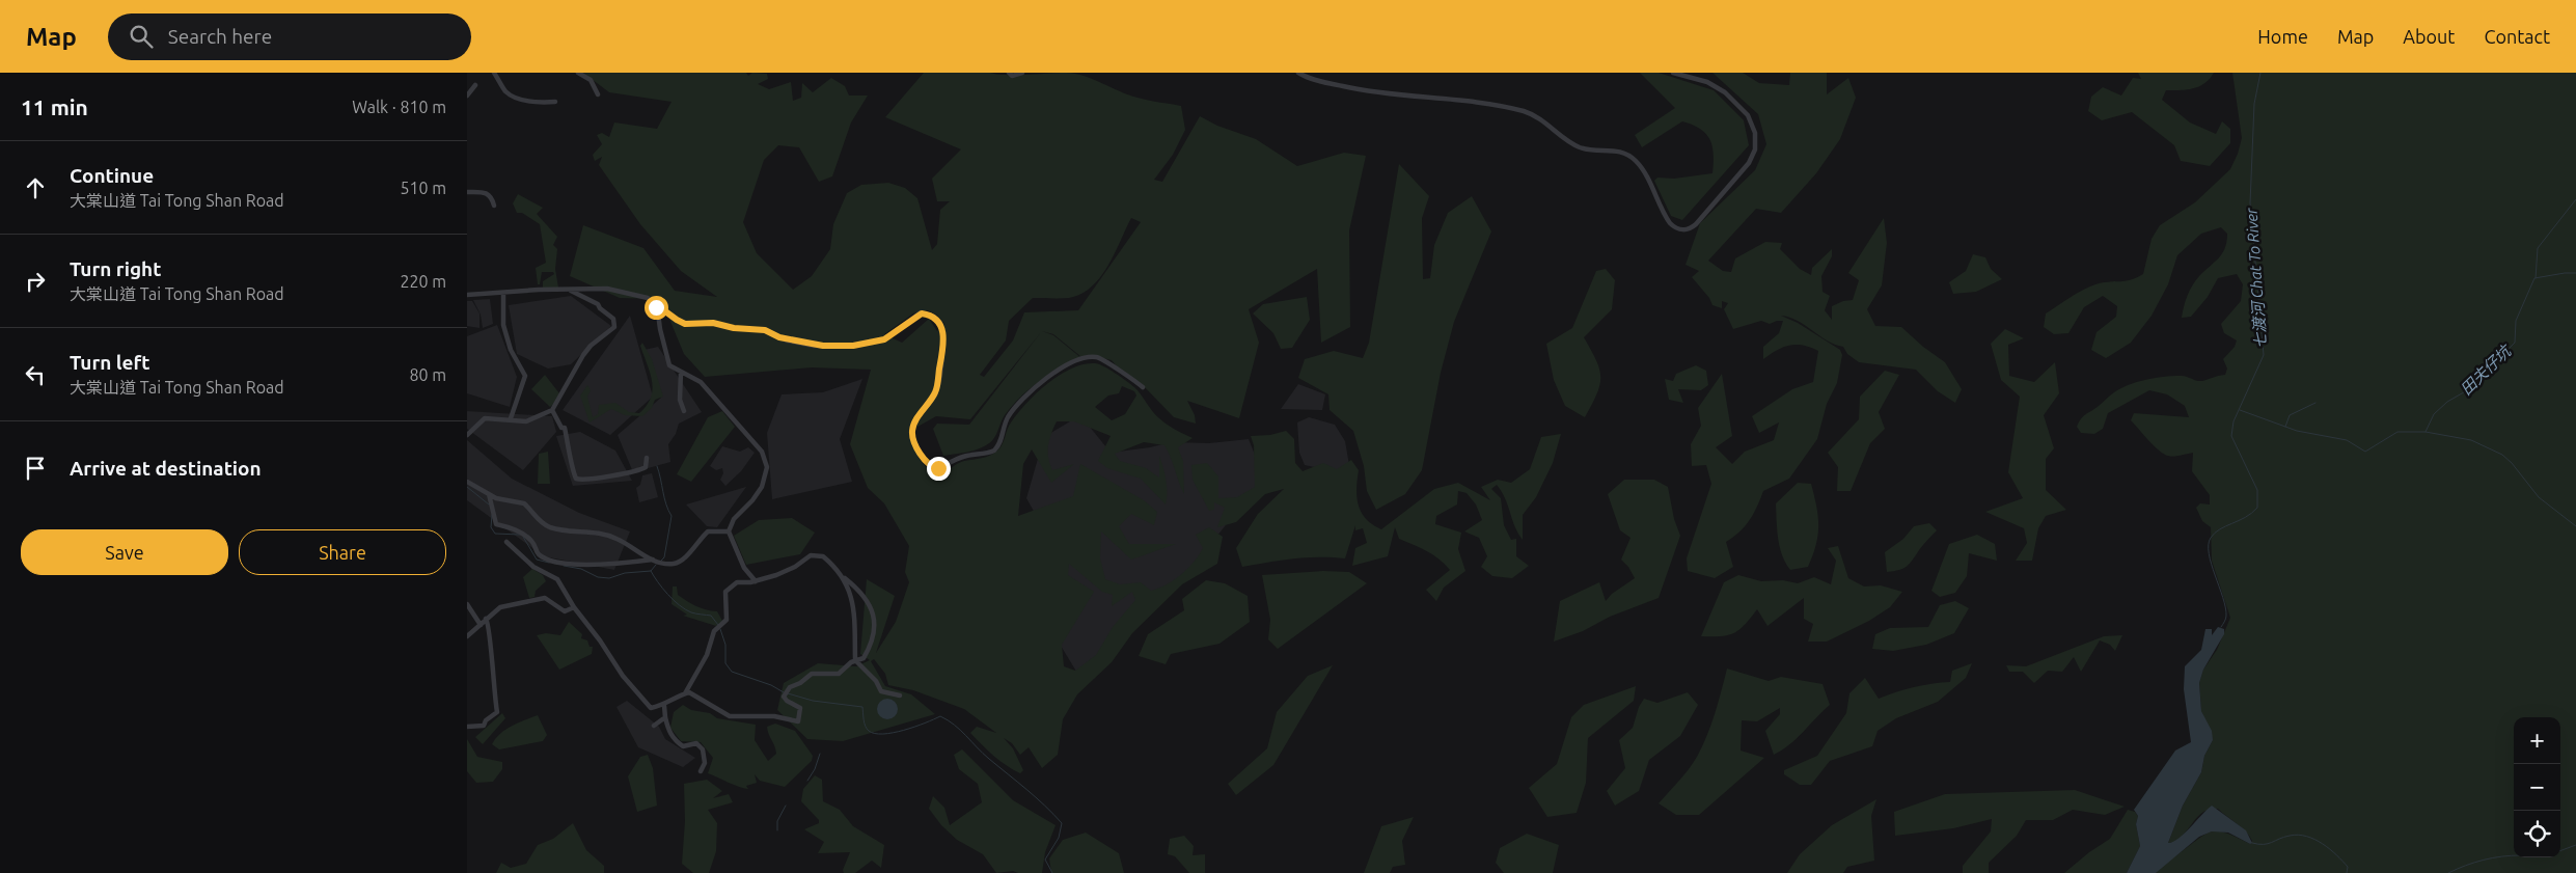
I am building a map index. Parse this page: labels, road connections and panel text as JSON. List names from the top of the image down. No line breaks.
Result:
{"water":["七渡河 Chat To River","田夫仔坑"],"page":{"header":"Map","search":"Search here","nav":["Home","Map","About","Contact"],"heading":["11 min","Walk · 810 m"],"list":[["Continue","大棠山道 Tai Tong Shan Road","510 m"],["Turn right","大棠山道 Tai Tong Shan Road","220 m"],["Turn left","大棠山道 Tai Tong Shan Road","80 m"],"Arrive at destination"],"buttons":["Save","Share"],"map_buttons":["+","−"]}}
